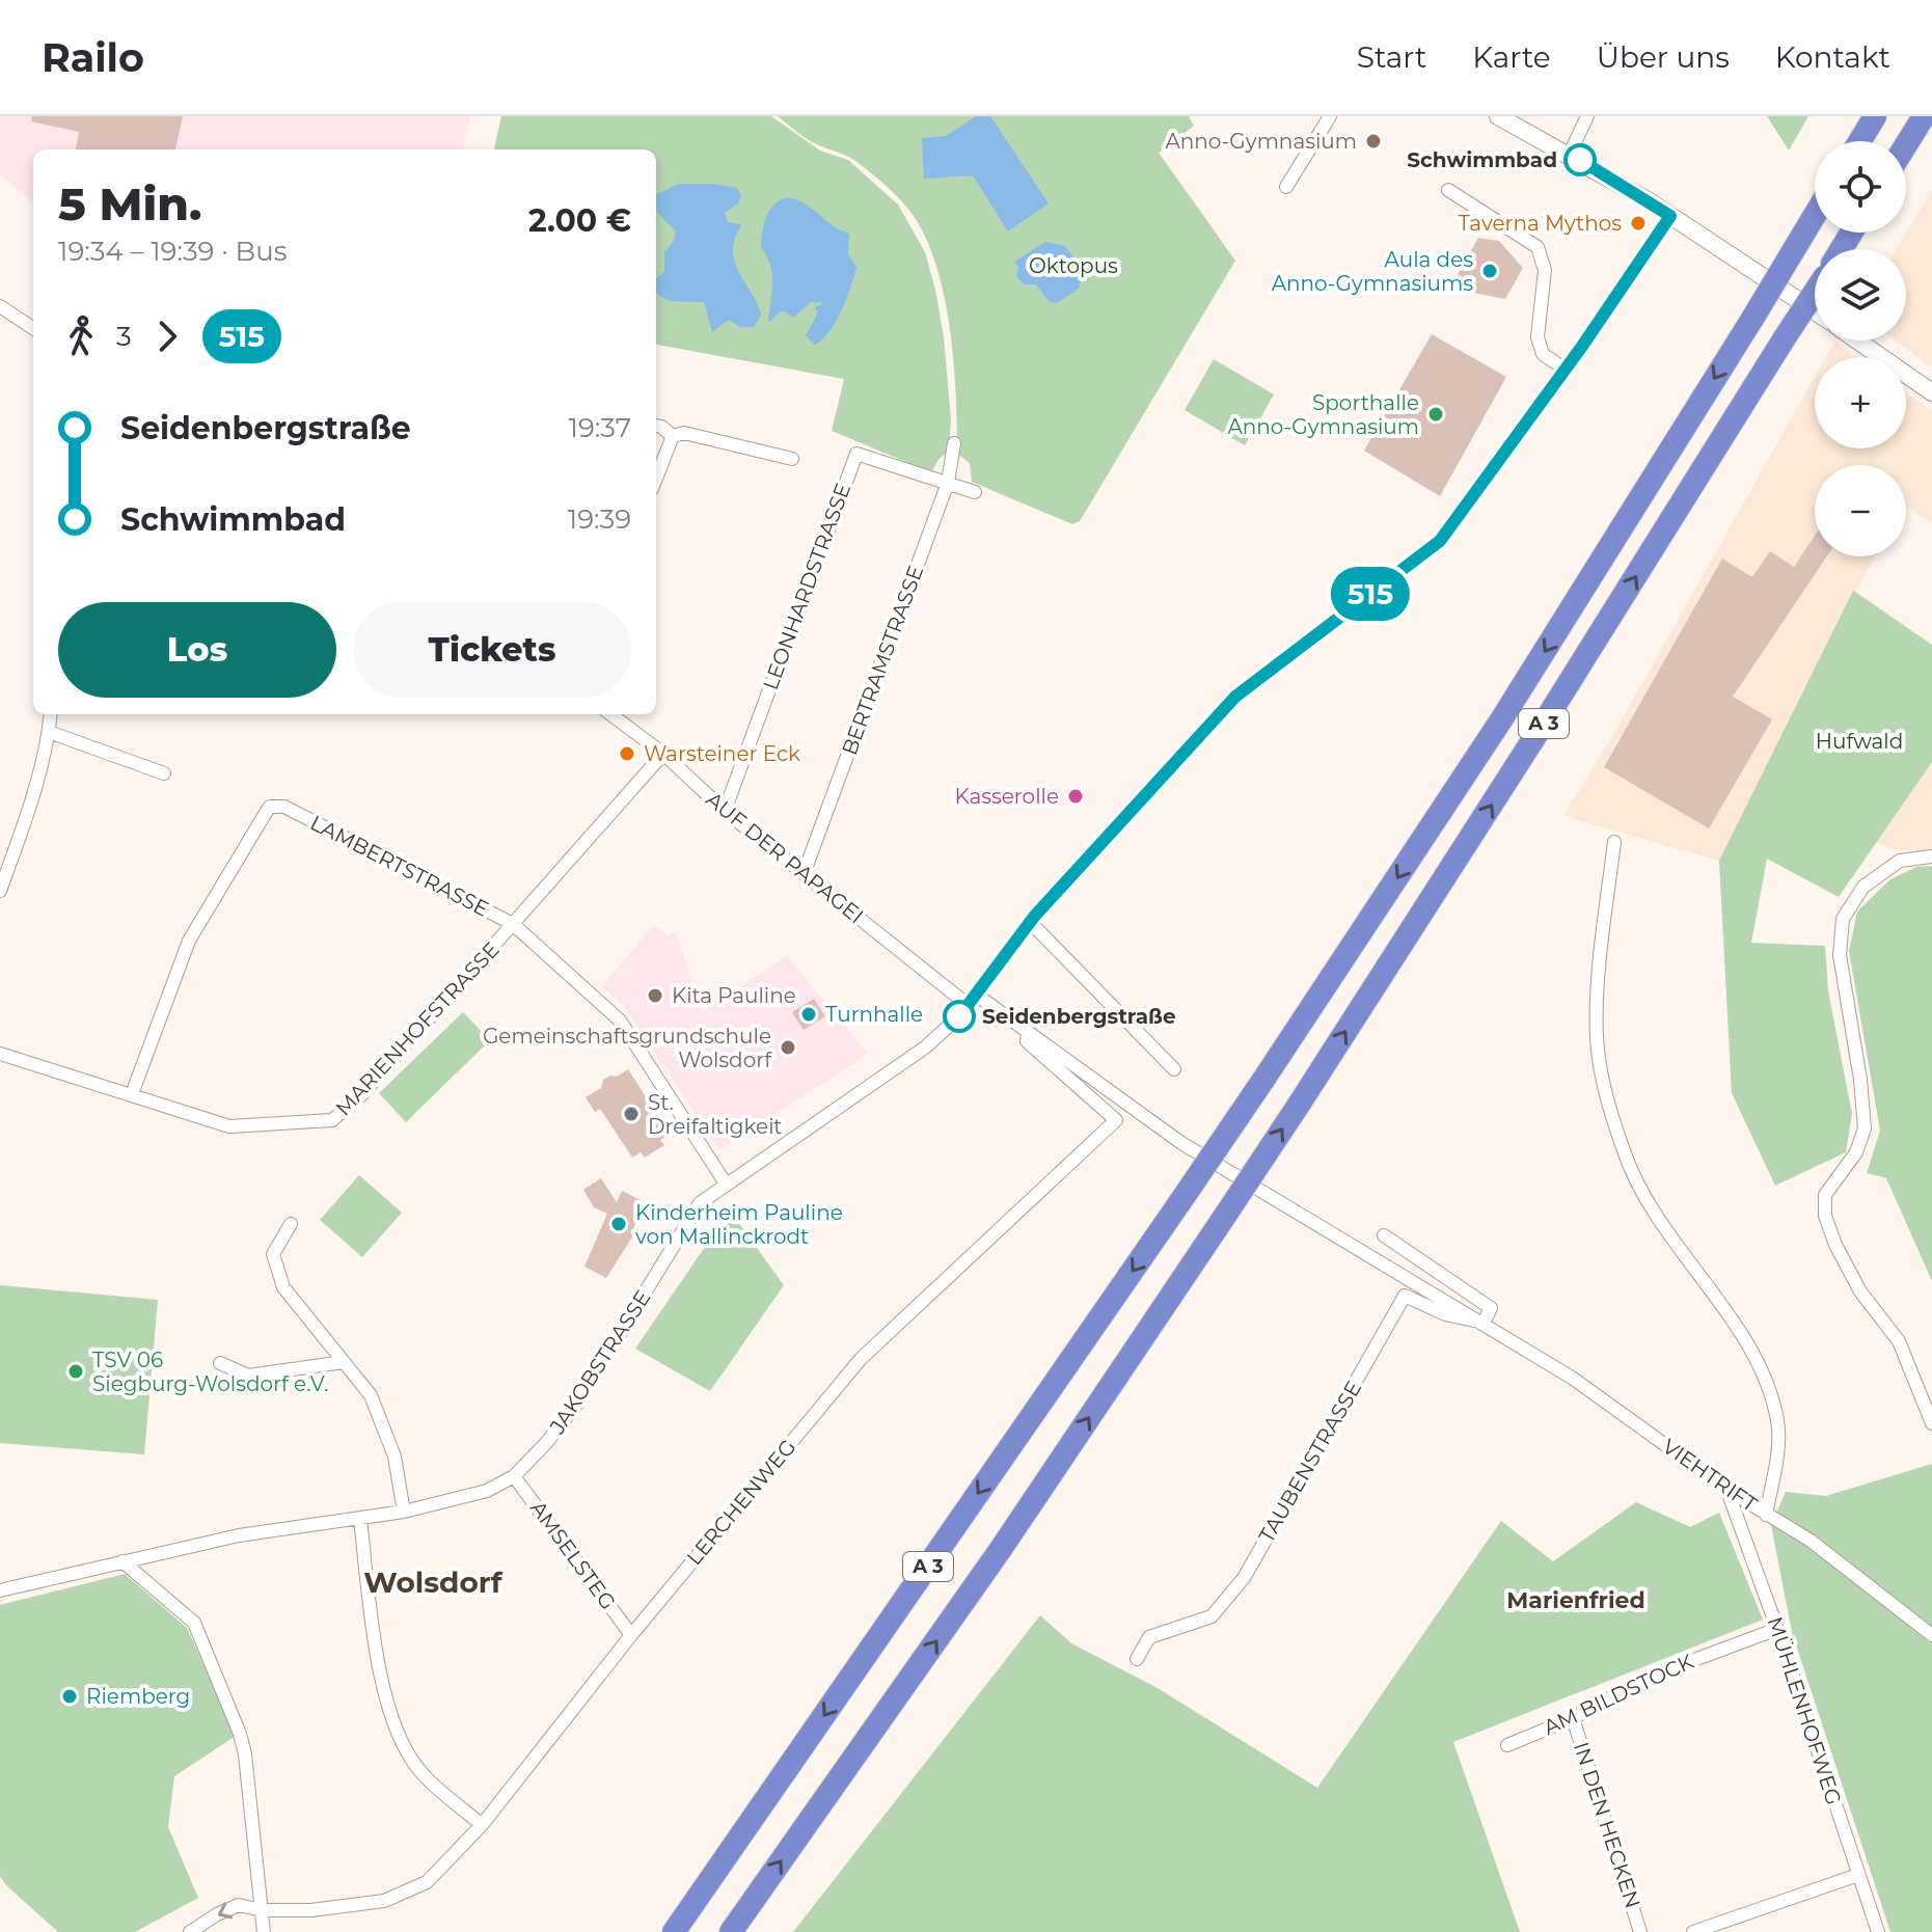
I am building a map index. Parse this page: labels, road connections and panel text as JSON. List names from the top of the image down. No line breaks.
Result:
{"streets":{"highway":["A 3"],"street":["LEONHARDSTRASSE","BERTRAMSTRASSE","AUF DER PAPAGEI","LAMBERTSTRASSE","MARIENHOFSTRASSE","JAKOBSTRASSE","TAUBENSTRASSE","VIEHTRIFT","LERCHENWEG","AMSELSTEG","AM BILDSTOCK","MÜHLENHOFWEG","IN DEN HECKEN"]},"crossings":[["LEONHARDSTRASSE","BERTRAMSTRASSE"],["LEONHARDSTRASSE","AUF DER PAPAGEI"],["BERTRAMSTRASSE","AUF DER PAPAGEI"],["AUF DER PAPAGEI","MARIENHOFSTRASSE"],["AUF DER PAPAGEI","JAKOBSTRASSE"],["AUF DER PAPAGEI","VIEHTRIFT"],["AUF DER PAPAGEI","LERCHENWEG"],["LAMBERTSTRASSE","MARIENHOFSTRASSE"],["LAMBERTSTRASSE","JAKOBSTRASSE"],["JAKOBSTRASSE","AMSELSTEG"],["TAUBENSTRASSE","VIEHTRIFT"],["VIEHTRIFT","MÜHLENHOFWEG"],["LERCHENWEG","AMSELSTEG"],["AM BILDSTOCK","MÜHLENHOFWEG"],["AM BILDSTOCK","IN DEN HECKEN"]],"districts":["Wolsdorf","Marienfried"],"parks":["Oktopus","Hufwald"],"places":["Anno-Gymnasium","Schwimmbad","Taverna Mythos","Aula des Anno-Gymnasiums","Sporthalle Anno-Gymnasium","Warsteiner Eck","Kasserolle","Kita Pauline","Turnhalle","Seidenbergstraße","Gemeinschaftsgrundschule Wolsdorf","St. Dreifaltigkeit","Kinderheim Pauline von Mallinckrodt","TSV 06 Siegburg-Wolsdorf e.V.","Riemberg"],"lines":["bus line 515"],"page":{"header":"Railo","nav":["Start","Karte","Über uns","Kontakt"],"on_map":"515","map_buttons":["+","−"],"heading":["5 Min.","19:34 – 19:39 · Bus","2.00 €"],"legs":["3","515"],"list":[{"name":"Seidenbergstraße","value":"19:37"},{"name":"Schwimmbad","value":"19:39"}],"buttons":["Los","Tickets"]}}
